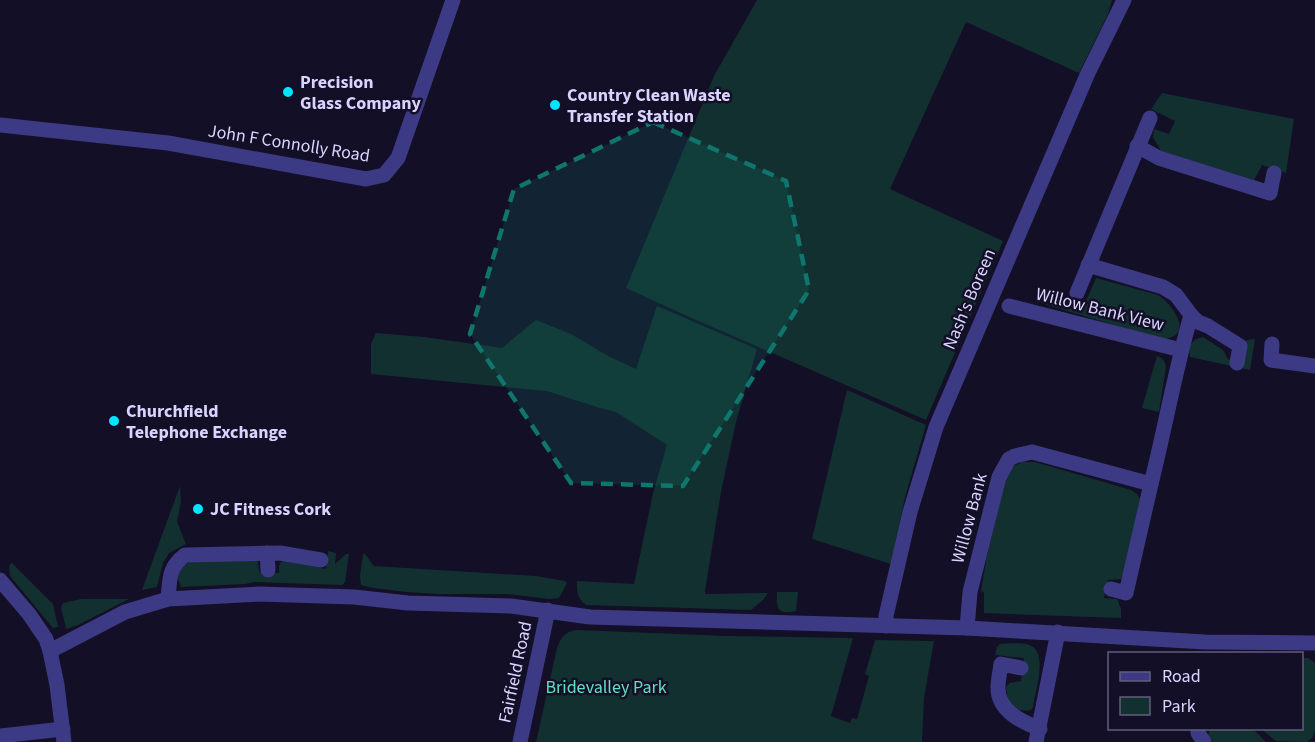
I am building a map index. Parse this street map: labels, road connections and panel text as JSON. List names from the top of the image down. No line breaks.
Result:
{"streets":{"street":["John F Connolly Road","Nash's Boreen","Willow Bank View","Willow Bank","Fairfield Road"]},"parks":["Bridevalley Park"],"places":["Precision Glass Company","Country Clean Waste Transfer Station","Churchfield Telephone Exchange","JC Fitness Cork"],"legend":["Road","Park"]}
